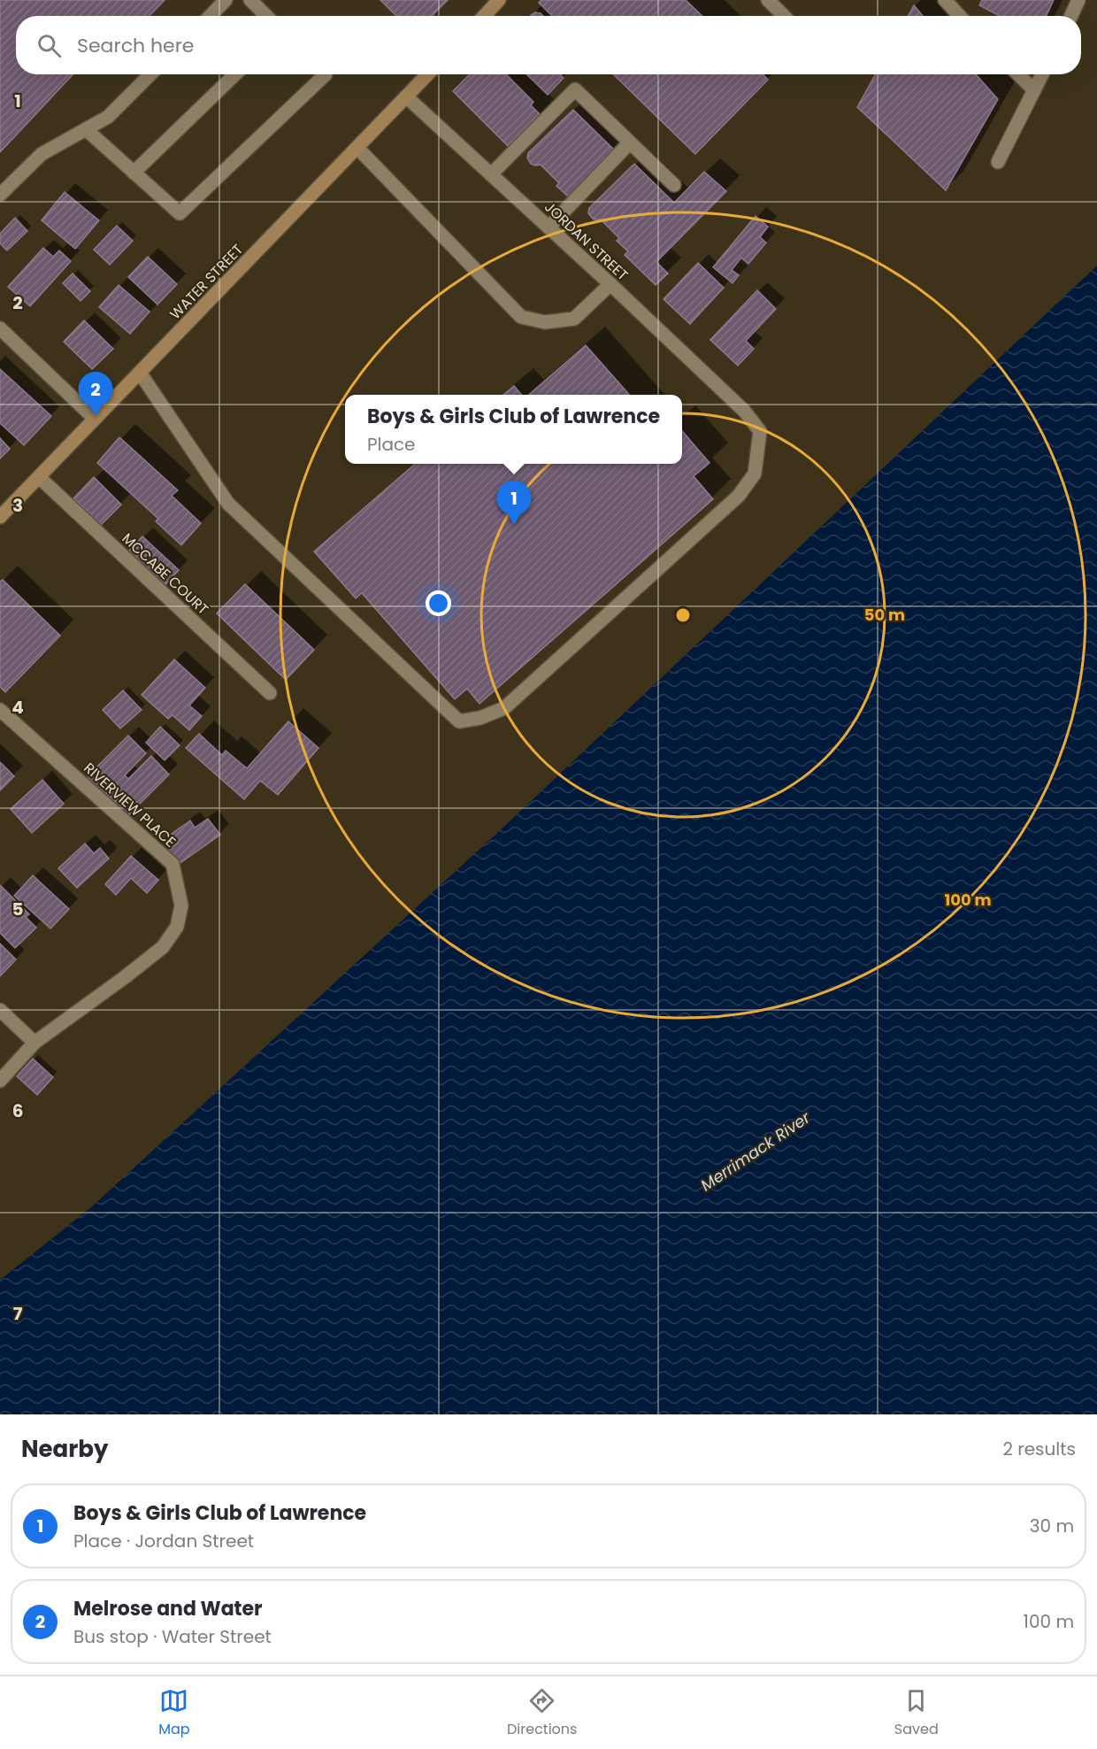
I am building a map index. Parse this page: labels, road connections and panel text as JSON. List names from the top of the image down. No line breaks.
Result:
{"streets":{"main road":["WATER STREET"],"street":["JORDAN STREET","MCCABE COURT","RIVERVIEW PLACE"]},"crossings":[["JORDAN STREET","WATER STREET"],["WATER STREET","MCCABE COURT"]],"water":["Merrimack River"],"page":{"search":"Search here","pins":["2","1"],"popup":["Boys & Girls Club of Lawrence","Place"],"heading":["Nearby","2 results"],"list":[{"mark":"1","name":"Boys & Girls Club of Lawrence","note":"Place · Jordan Street","value":"30 m"},{"mark":"2","name":"Melrose and Water","note":"Bus stop · Water Street","value":"100 m"}],"nav":["Map","Directions","Saved"]},"grid":{"rows":["1","2","3","4","5","6","7"]},"rings":["50 m","100 m"]}
